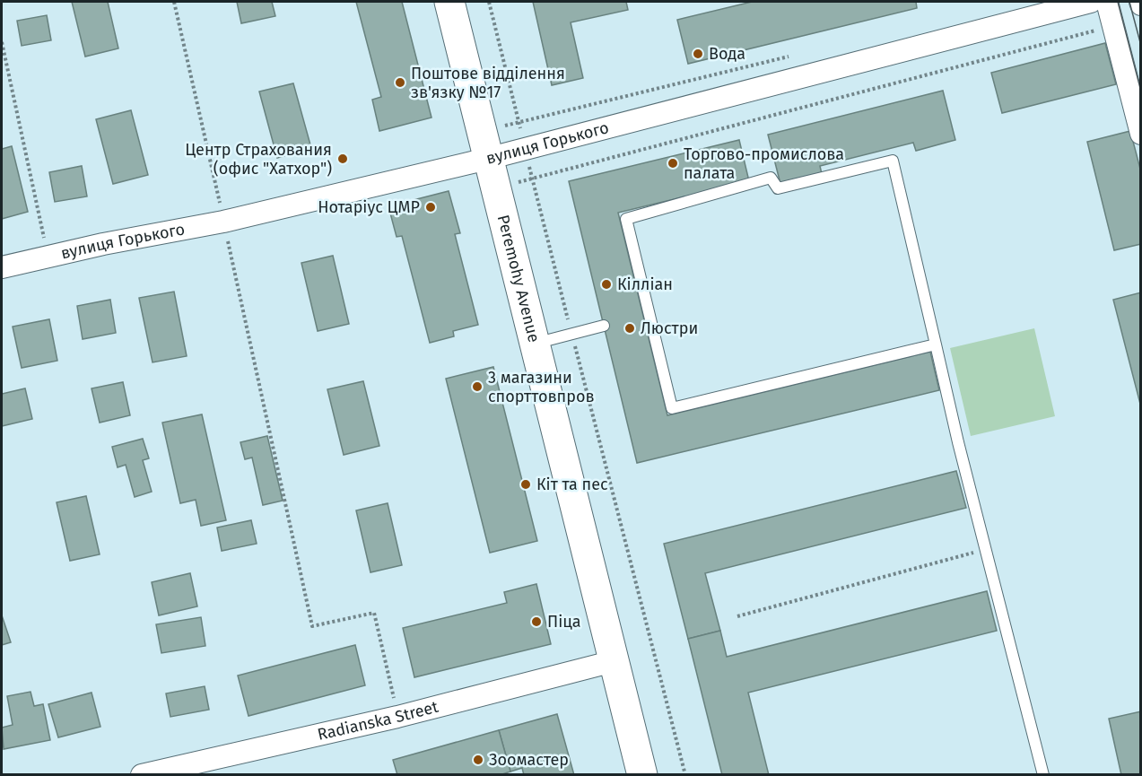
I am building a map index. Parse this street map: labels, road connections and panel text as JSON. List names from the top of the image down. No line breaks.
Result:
{"streets":{"main road":["Peremohy Avenue"],"street":["вулиця Горького","Radianska Street"]},"crossings":[["вулиця Горького","Peremohy Avenue"],["Peremohy Avenue","Radianska Street"]],"places":["Вода","Поштове відділення зв'язку №17","Центр Страхования (офис \"Хатхор\")","Торгово-промислова палата","Нотаріус ЦМР","Кілліан","Люстри","3 магазини спорттовпров","Кіт та пес","Піца","Зоомастер"]}
